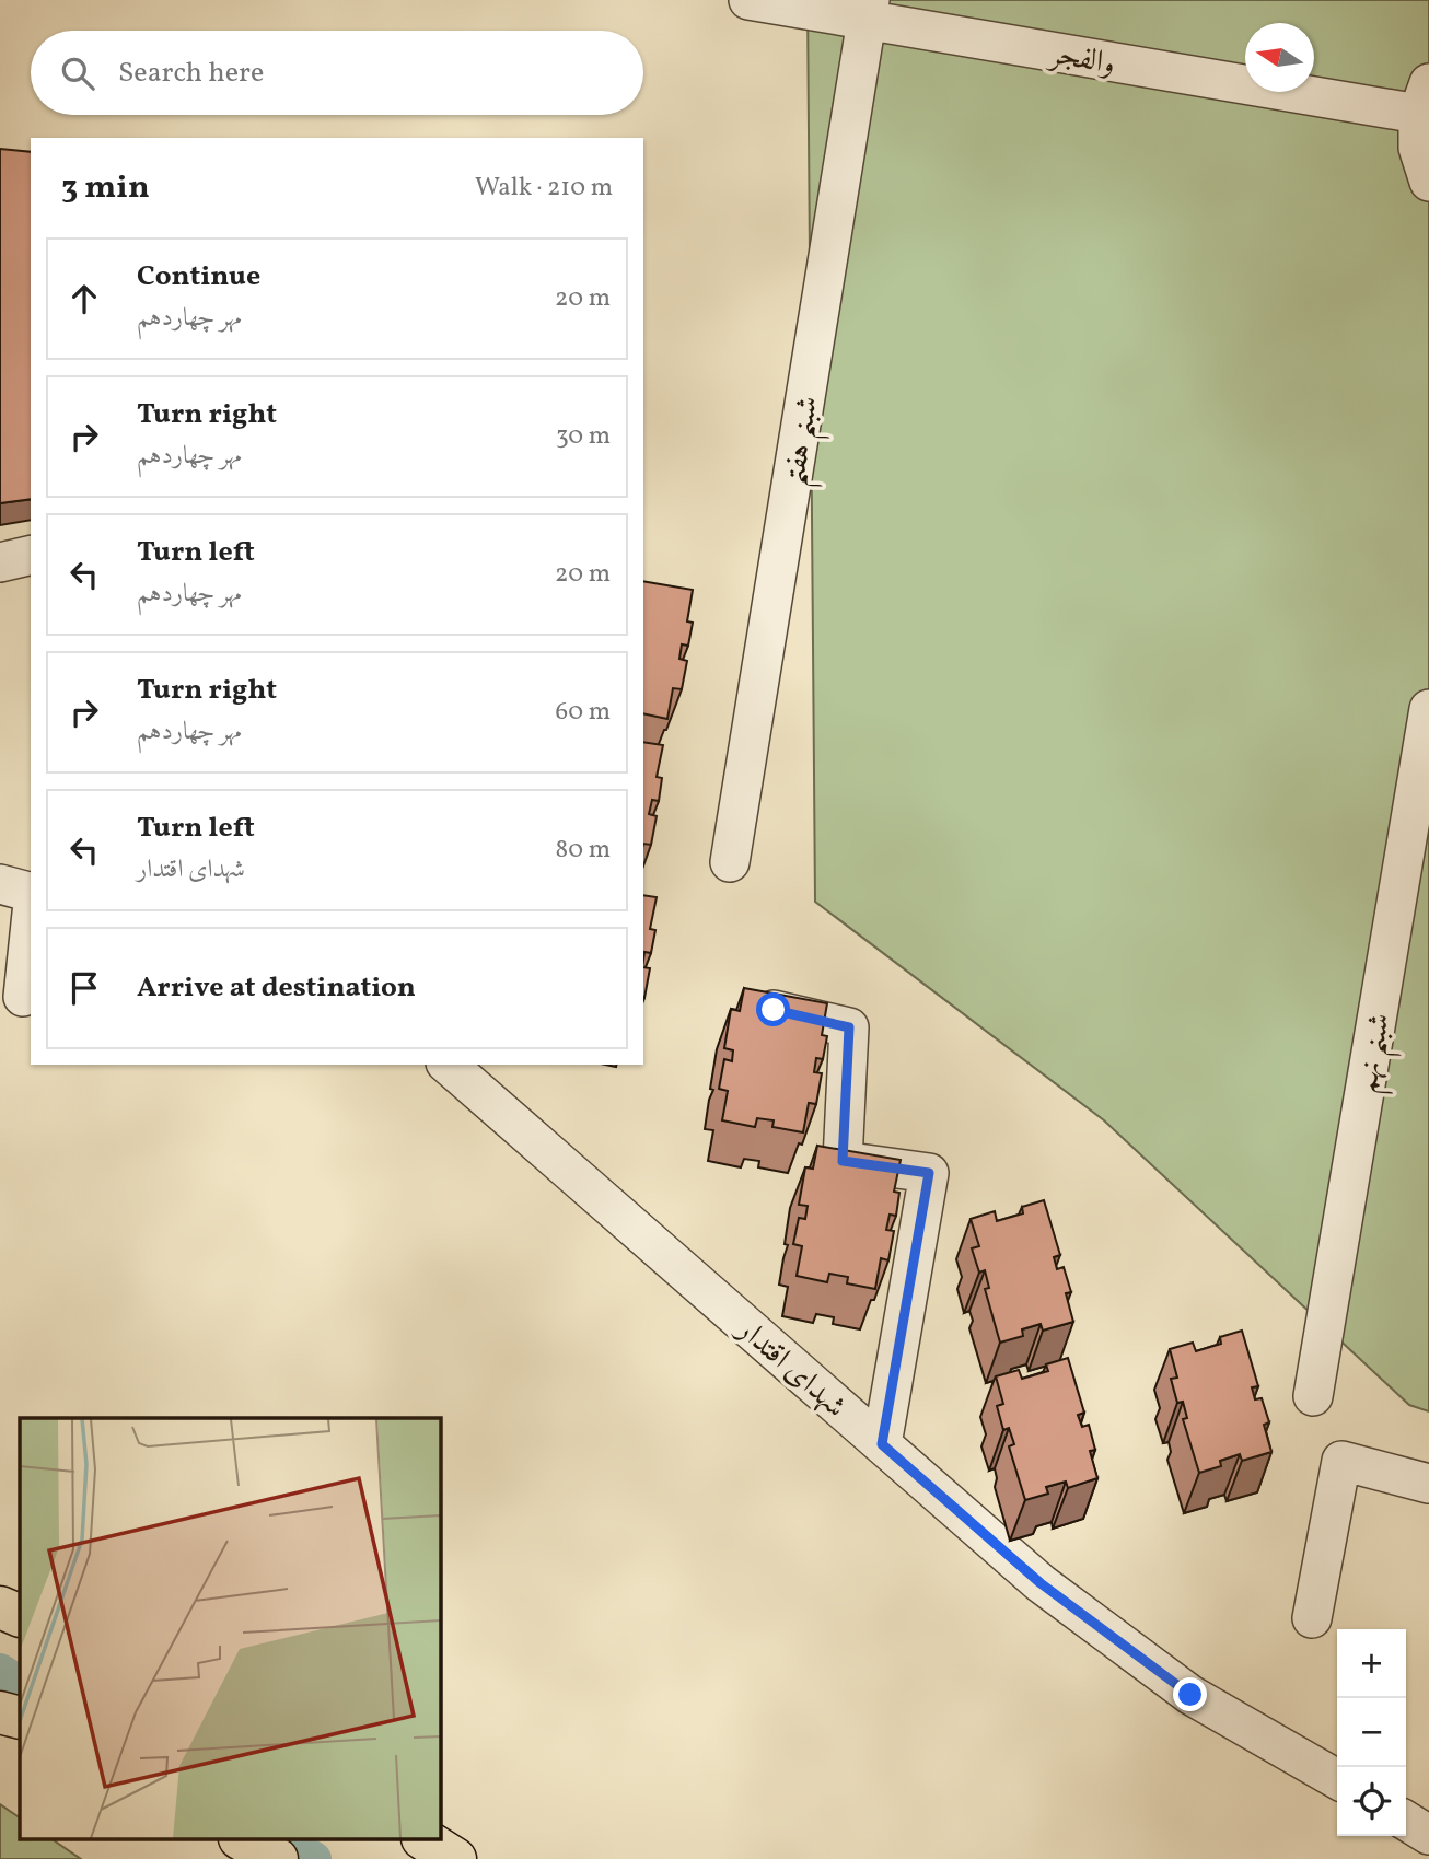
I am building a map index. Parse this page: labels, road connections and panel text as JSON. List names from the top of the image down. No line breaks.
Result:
{"streets":{"street":["والفجر","شبنم هفتم","شبنم نهم","شهدای اقتدار"]},"crossings":[["والفجر","شبنم هفتم"]],"north":"left","page":{"search":"Search here","heading":["3 min","Walk · 210 m"],"list":[["Continue","مهر چهاردهم","20 m"],["Turn right","مهر چهاردهم","30 m"],["Turn left","مهر چهاردهم","20 m"],["Turn right","مهر چهاردهم","60 m"],["Turn left","شهدای اقتدار","80 m"],"Arrive at destination"],"map_buttons":["+","−"]}}
